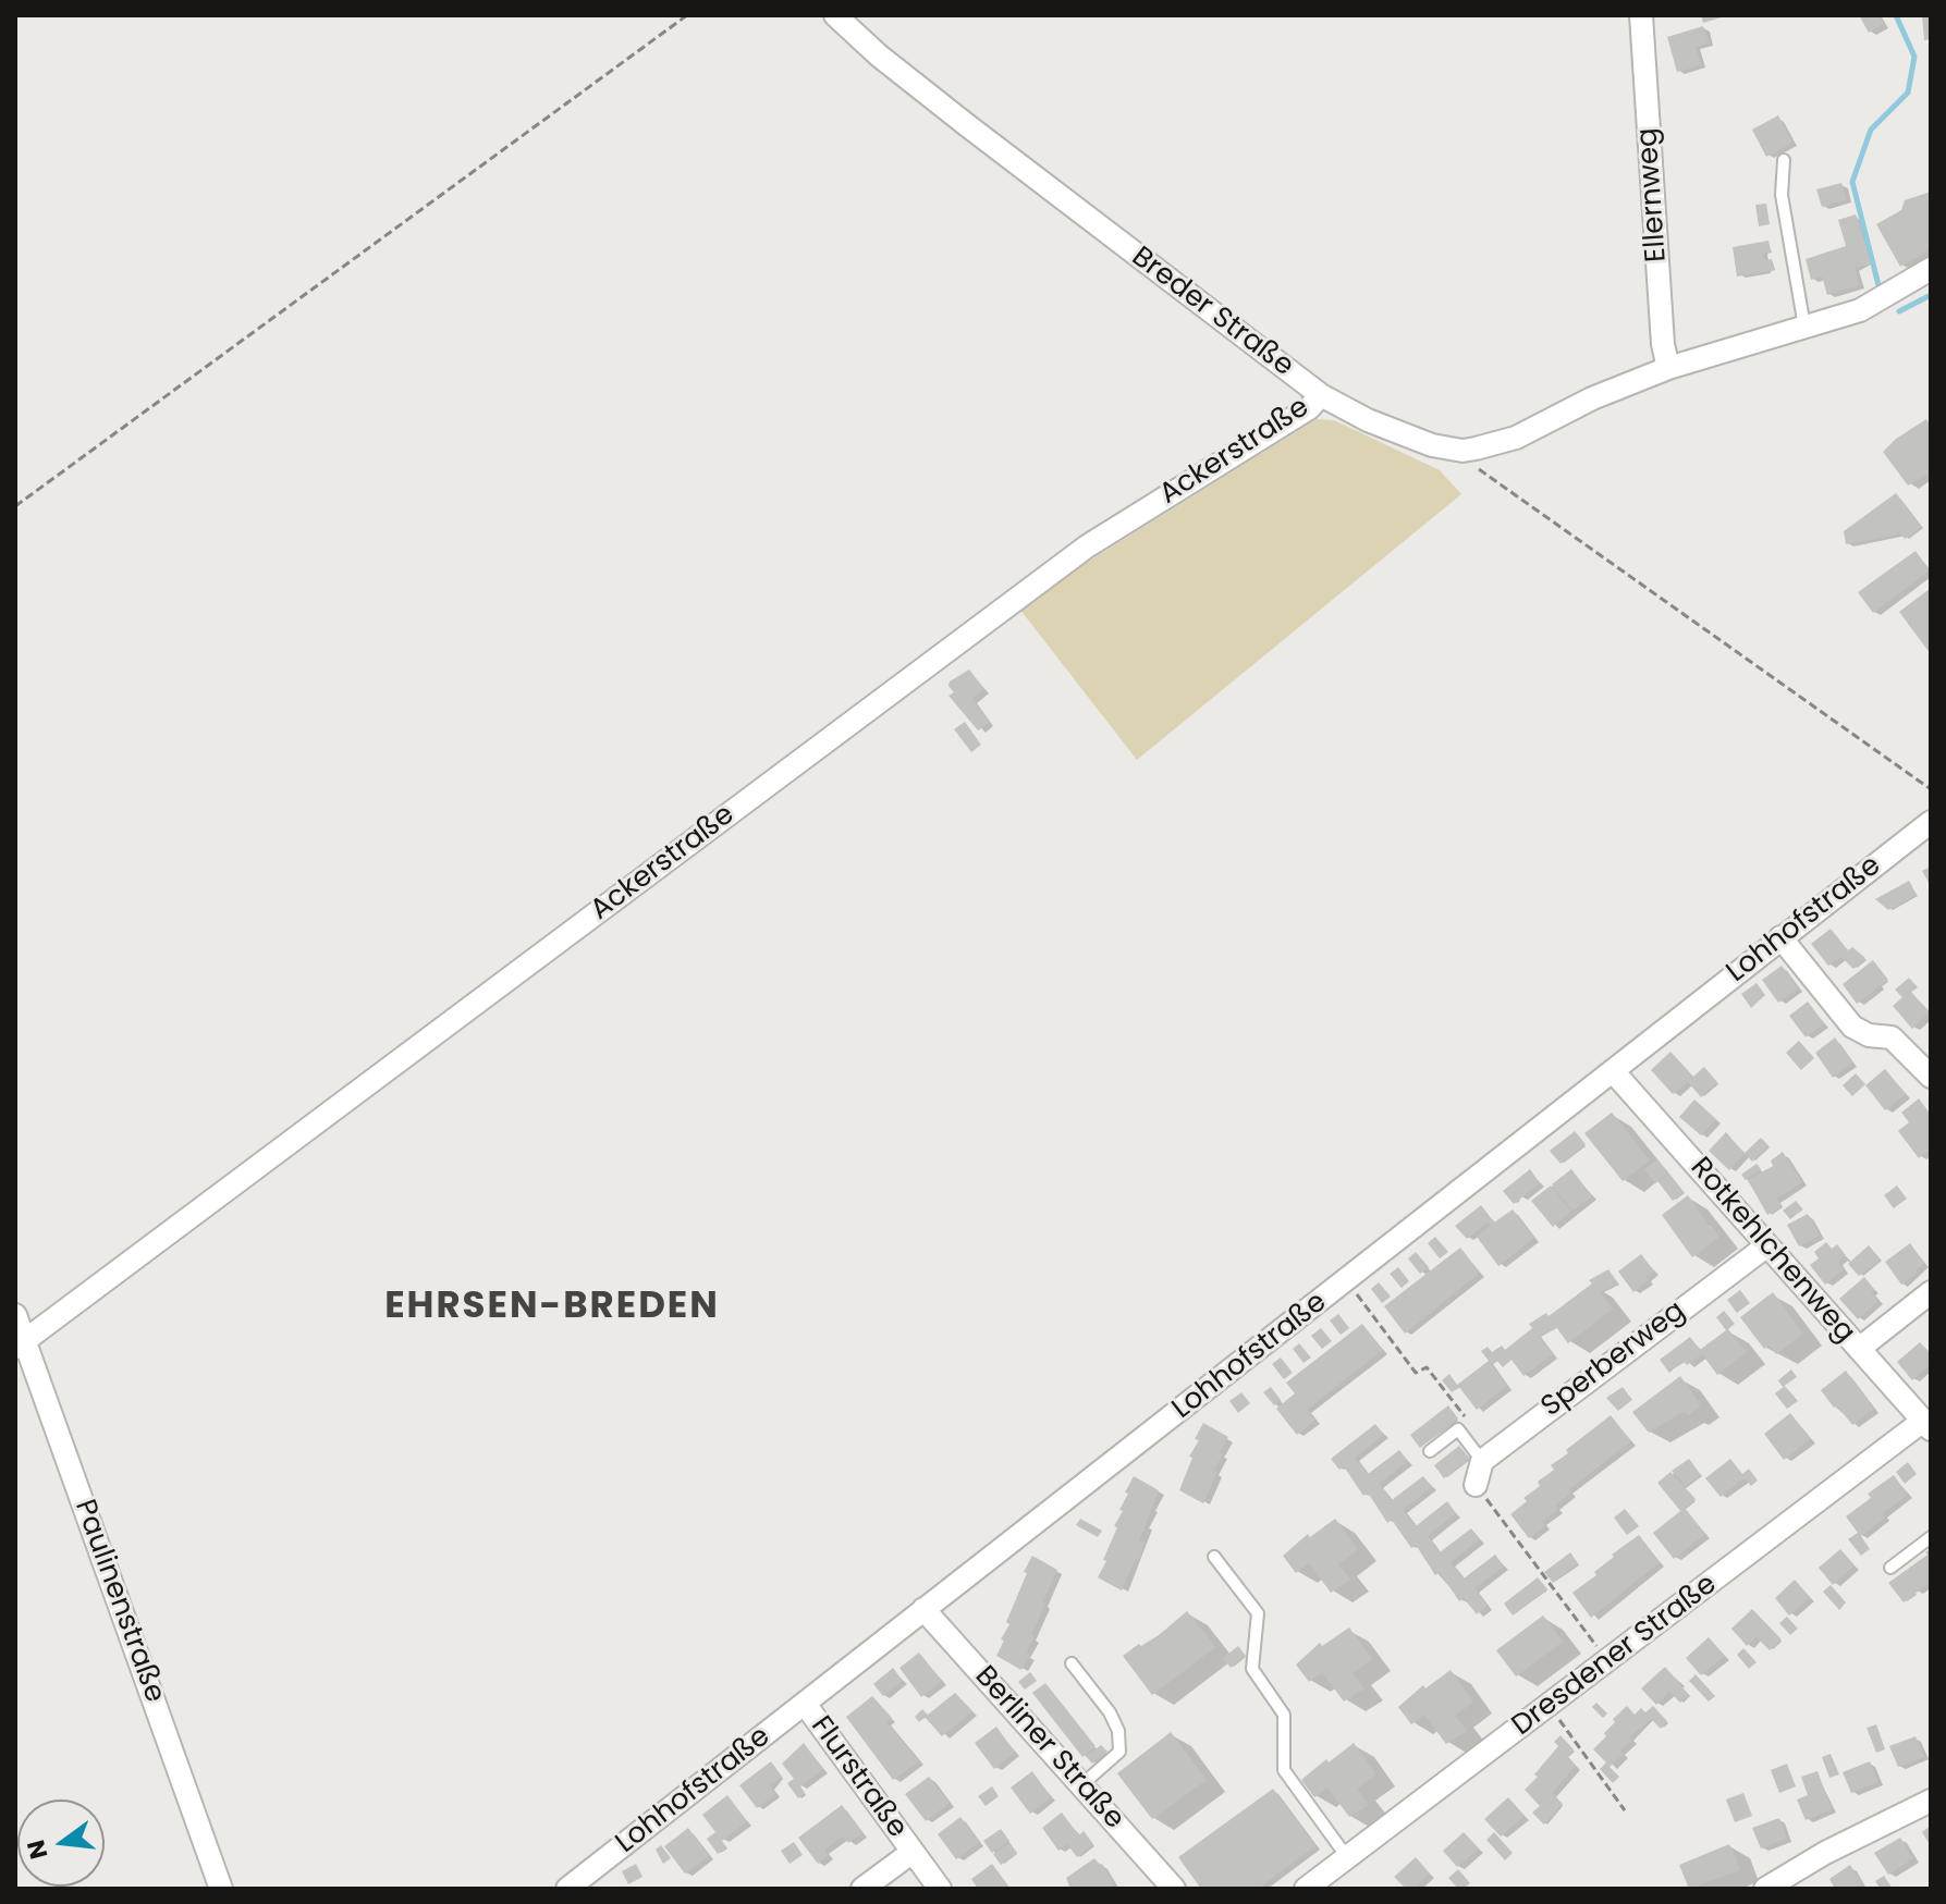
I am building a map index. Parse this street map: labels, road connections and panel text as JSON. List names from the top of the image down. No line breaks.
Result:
{"streets":{"street":["Ellernweg","Breder Straße","Ackerstraße","Lohhofstraße","Rotkehlchenweg","Sperberweg","Paulinenstraße","Dresdener Straße","Berliner Straße","Flurstraße"]},"crossings":[["Ellernweg","Breder Straße"],["Breder Straße","Ackerstraße"],["Ackerstraße","Paulinenstraße"],["Lohhofstraße","Rotkehlchenweg"],["Lohhofstraße","Berliner Straße"],["Lohhofstraße","Flurstraße"],["Rotkehlchenweg","Sperberweg"],["Rotkehlchenweg","Dresdener Straße"]],"districts":["EHRSEN-BREDEN"],"north":"left"}
